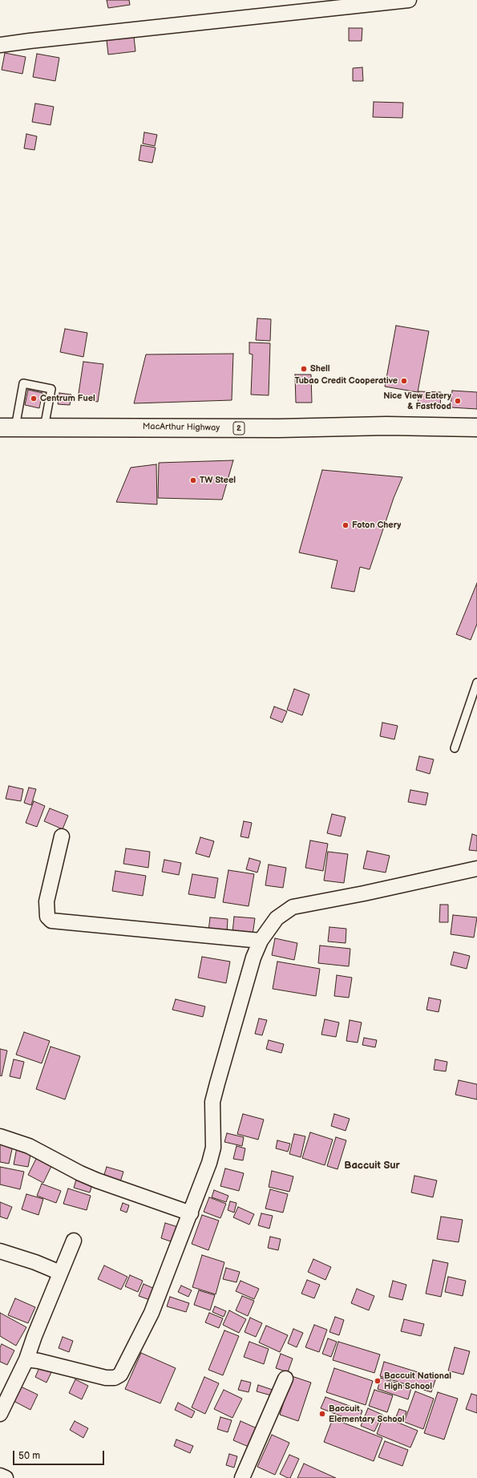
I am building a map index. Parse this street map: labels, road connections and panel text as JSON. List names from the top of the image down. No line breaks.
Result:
{"streets":{"highway":["MacArthur Highway","2"]},"districts":["Baccuit Sur"],"places":["Shell","Tubao Credit Cooperative","Centrum Fuel","Nice View Eatery & Fastfood","TW Steel","Foton Chery","Baccuit National High School","Baccuit Elementary School"],"scale_bar":"50 m"}
